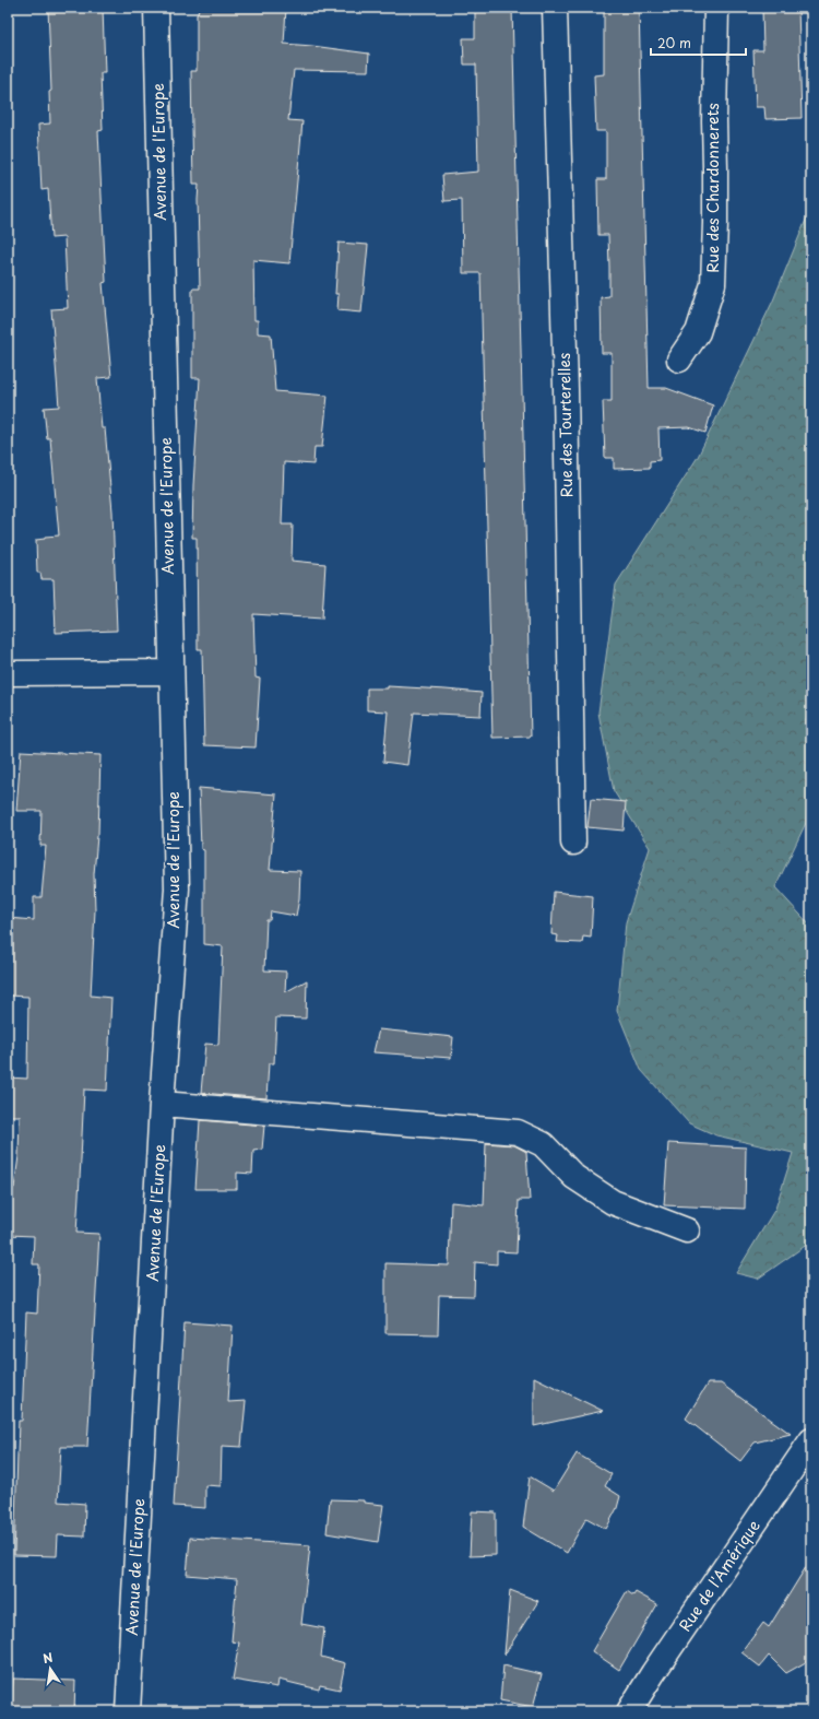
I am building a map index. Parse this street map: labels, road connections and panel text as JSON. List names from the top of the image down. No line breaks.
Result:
{"streets":{"street":["Avenue de l'Europe","Rue des Chardonnerets","Rue des Tourterelles","Rue de l'Amérique"]},"scale_bar":"20 m","north":"top"}
